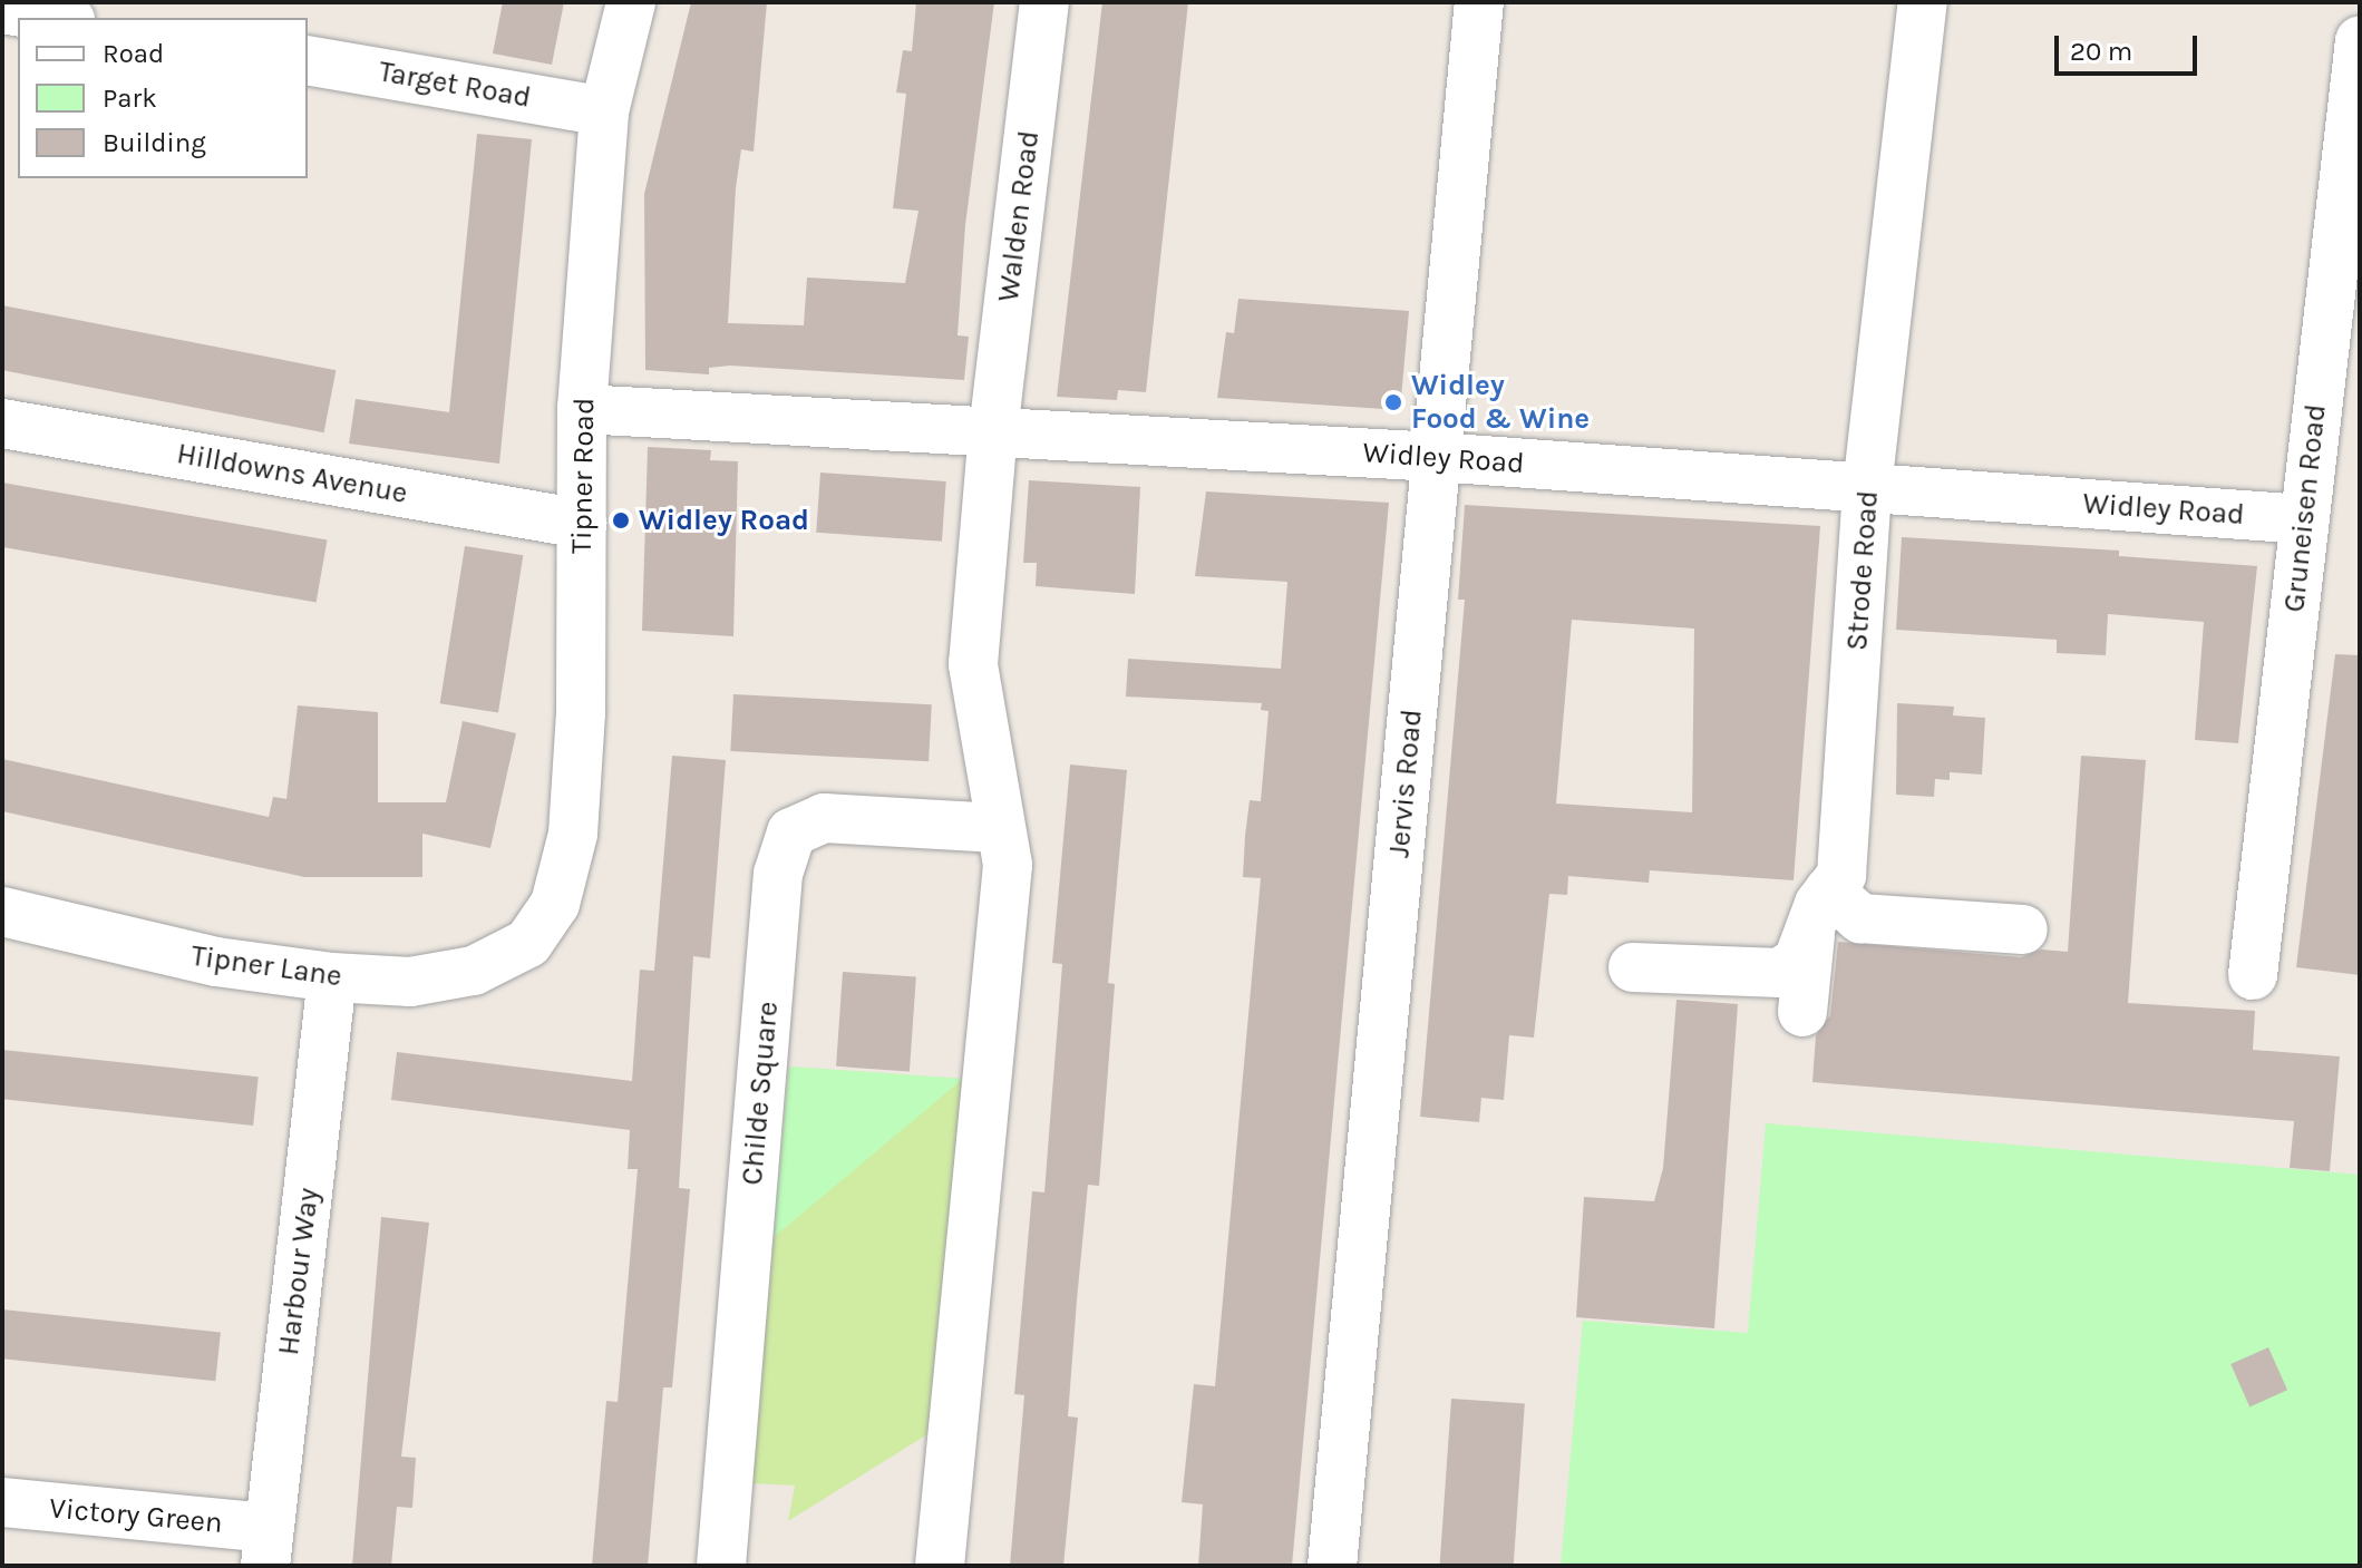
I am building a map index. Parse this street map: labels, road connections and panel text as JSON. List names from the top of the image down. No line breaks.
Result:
{"streets":{"street":["Target Road","Walden Road","Widley Road","Hilldowns Avenue","Tipner Road","Gruneisen Road","Strode Road","Jervis Road","Tipner Lane","Childe Square","Harbour Way","Victory Green"]},"crossings":[["Target Road","Tipner Road"],["Walden Road","Widley Road"],["Widley Road","Tipner Road"],["Widley Road","Gruneisen Road"],["Widley Road","Strode Road"],["Widley Road","Jervis Road"],["Hilldowns Avenue","Tipner Road"],["Tipner Road","Tipner Lane"],["Tipner Lane","Harbour Way"],["Harbour Way","Victory Green"]],"places":["Widley Food & Wine","Widley Road"],"legend":["Road","Park","Building"],"scale_bar":"20 m"}
